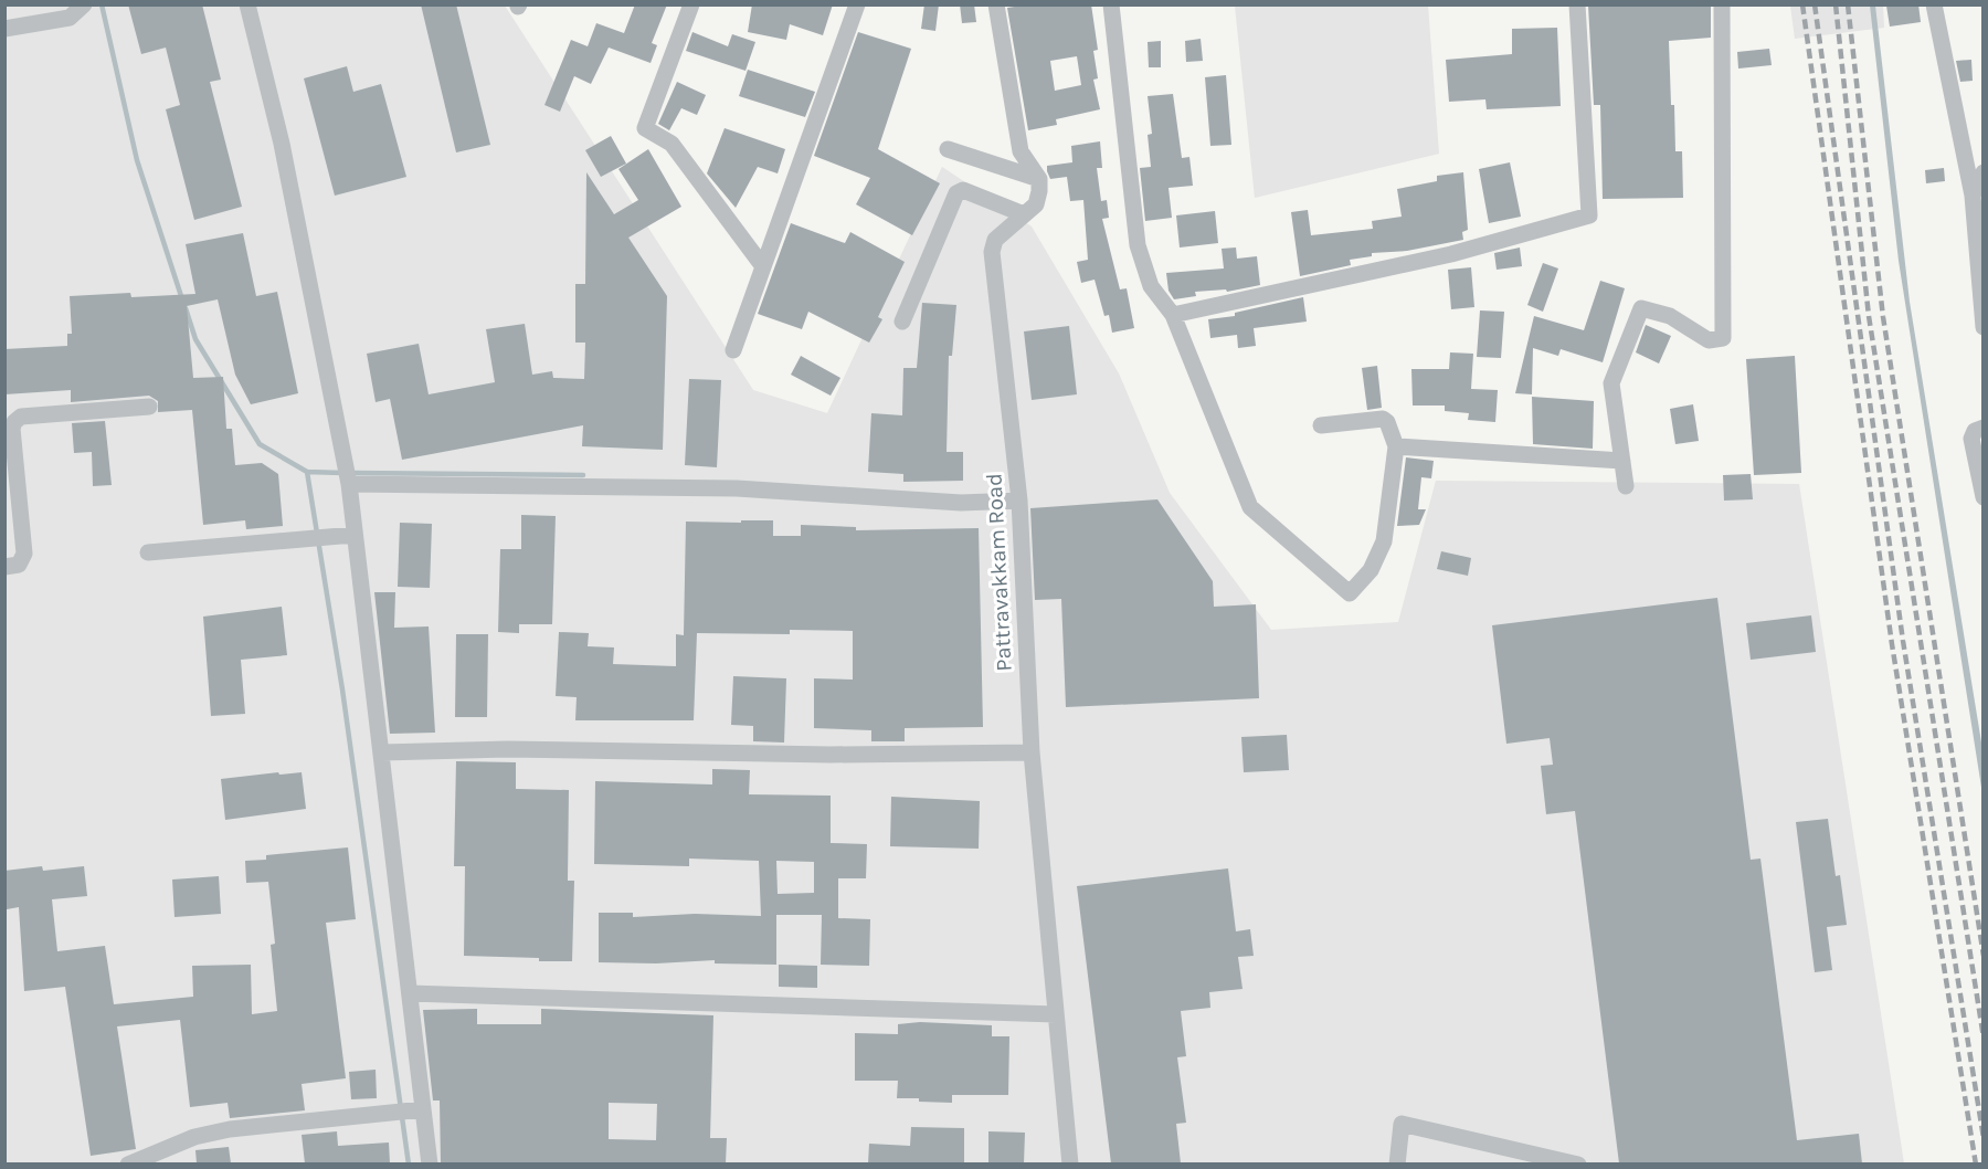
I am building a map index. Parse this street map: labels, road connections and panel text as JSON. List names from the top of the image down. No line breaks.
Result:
{"streets":{"street":["Pattravakkam Road"]}}
